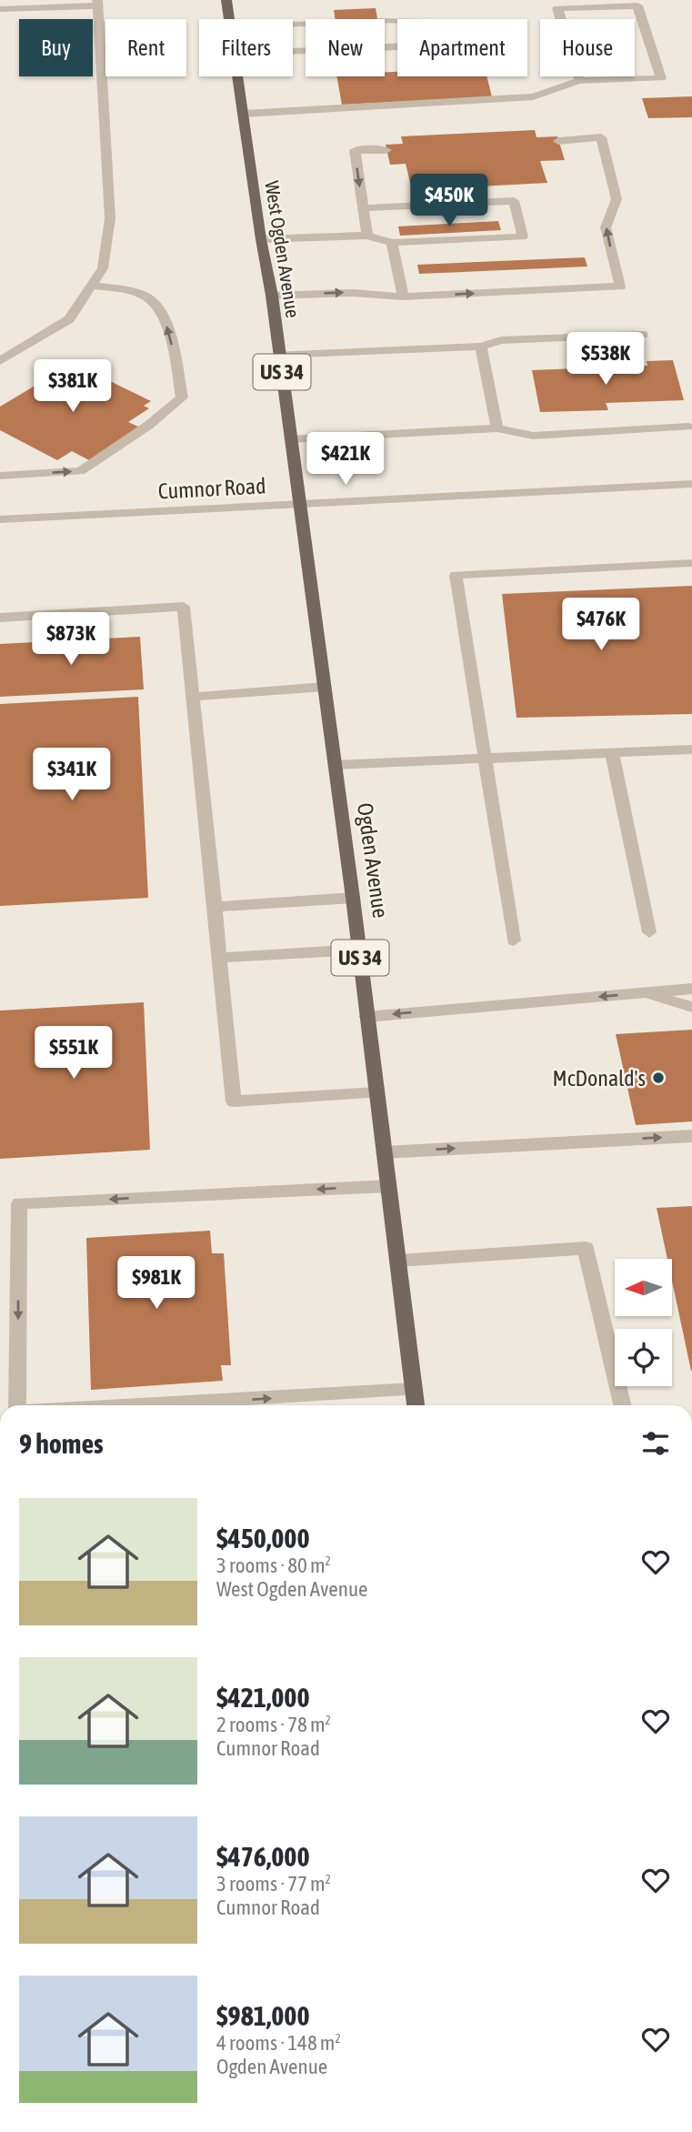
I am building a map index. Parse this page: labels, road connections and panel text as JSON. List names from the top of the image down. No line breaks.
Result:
{"streets":{"main road":["West Ogden Avenue","US 34","Ogden Avenue"],"street":["Cumnor Road"]},"crossings":[["West Ogden Avenue","Cumnor Road"],["West Ogden Avenue","Ogden Avenue"],["Cumnor Road","Ogden Avenue"]],"places":["McDonald's"],"north":"left","page":{"chip":["Buy","Rent","Filters","New","Apartment","House"],"price":["$450K","$538K","$381K","$421K","$476K","$873K","$341K","$551K","$981K"],"heading":"9 homes","list":[{"name":"$450,000","note":"3 rooms · 80 m² · West Ogden Avenue"},{"name":"$421,000","note":"2 rooms · 78 m² · Cumnor Road"},{"name":"$476,000","note":"3 rooms · 77 m² · Cumnor Road"},{"name":"$981,000","note":"4 rooms · 148 m² · Ogden Avenue"}]}}
